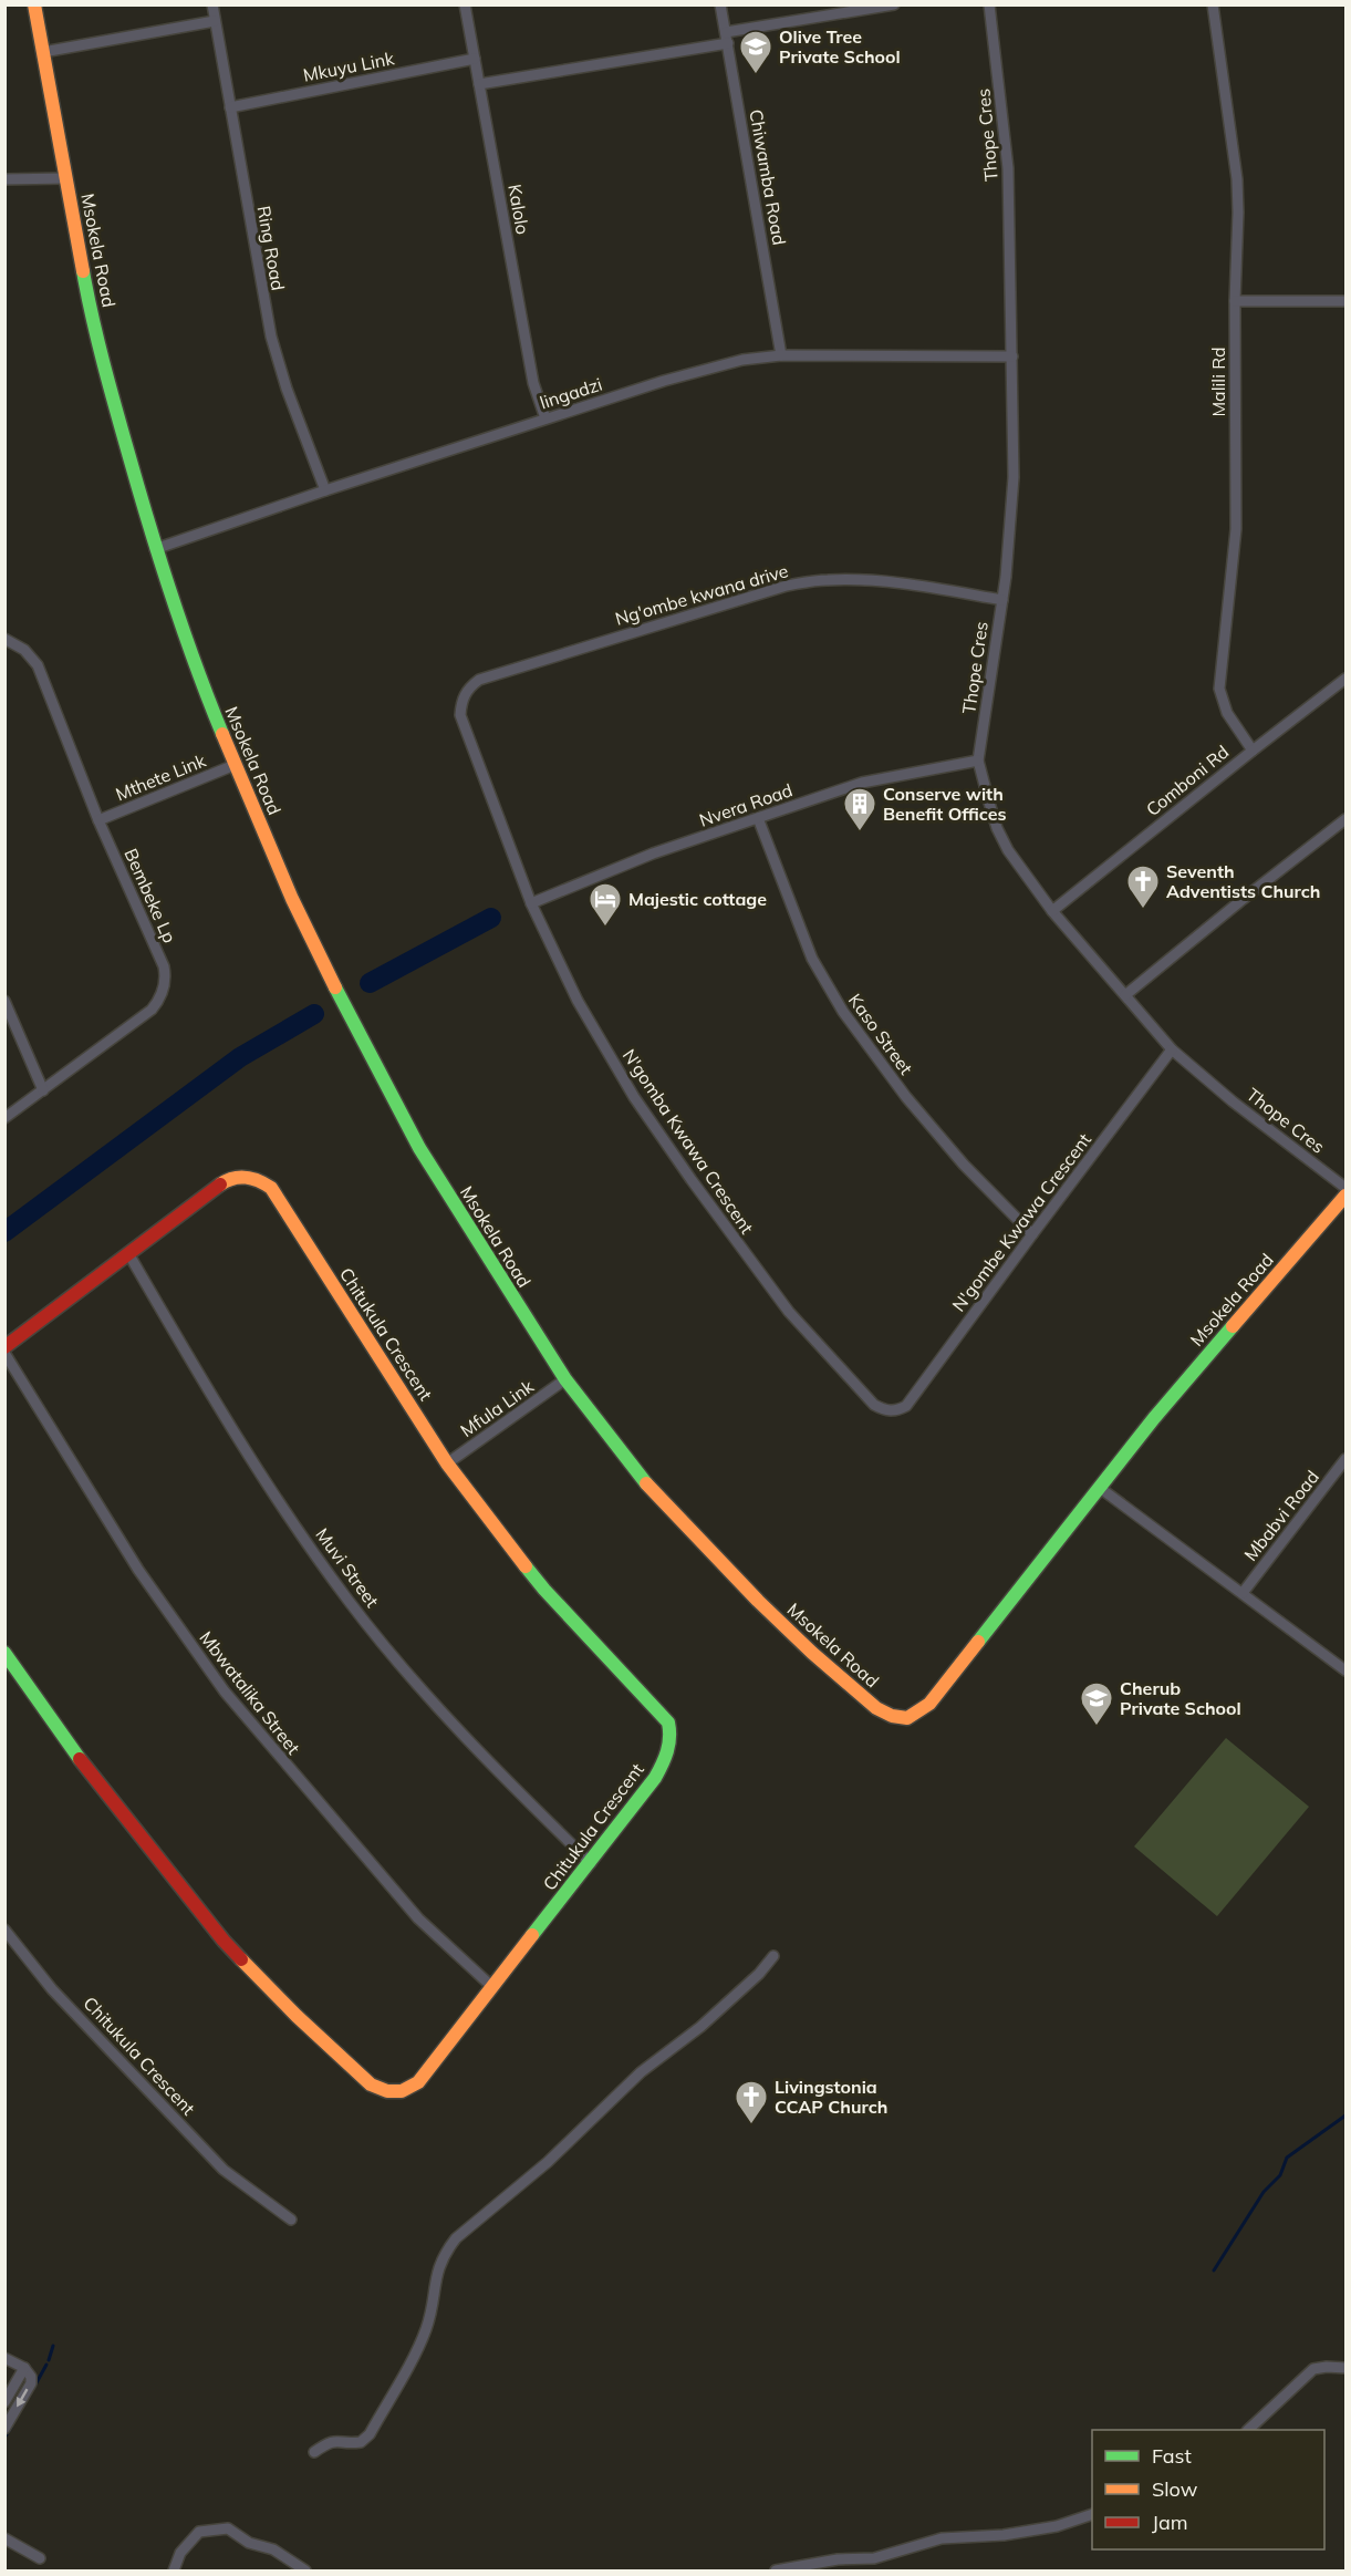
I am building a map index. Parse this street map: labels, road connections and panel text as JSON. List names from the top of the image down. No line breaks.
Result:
{"streets":{"street":["Mkuyu Link","Thope Cres","Chiwamba Road","Kalolo","Ring Road","Msokela Road","Malili Rd","lingadzi","Ng'ombe kwana drive","Mthete Link","Comboni Rd","Nvera Road","Bembeke Lp","Kaso Street","N'gomba Kwawa Crescent","N'gombe Kwawa Crescent","Chitukula Crescent","Mfula Link","Mbabvi Road","Muvi Street","Mbwatalika Street"]},"crossings":[["Mkuyu Link","Kalolo"],["Mkuyu Link","Ring Road"],["Thope Cres","lingadzi"],["Thope Cres","Ng'ombe kwana drive"],["Thope Cres","Comboni Rd"],["Thope Cres","Nvera Road"],["Thope Cres","N'gombe Kwawa Crescent"],["Chiwamba Road","lingadzi"],["Kalolo","lingadzi"],["Ring Road","lingadzi"],["Msokela Road","lingadzi"],["Msokela Road","Mthete Link"],["Msokela Road","Mfula Link"],["Malili Rd","Comboni Rd"],["Ng'ombe kwana drive","N'gomba Kwawa Crescent"],["Mthete Link","Bembeke Lp"],["Nvera Road","Kaso Street"],["Nvera Road","N'gomba Kwawa Crescent"],["Kaso Street","N'gombe Kwawa Crescent"],["N'gomba Kwawa Crescent","N'gombe Kwawa Crescent"],["Chitukula Crescent","Mfula Link"],["Chitukula Crescent","Muvi Street"],["Chitukula Crescent","Mbwatalika Street"]],"places":{"school or university":["Olive Tree Private School","Cherub Private School"],"building":["Conserve with Benefit Offices"],"church":["Seventh Adventists Church","Livingstonia CCAP Church"],"hotel":["Majestic cottage"]},"legend":["Fast","Slow","Jam"]}
